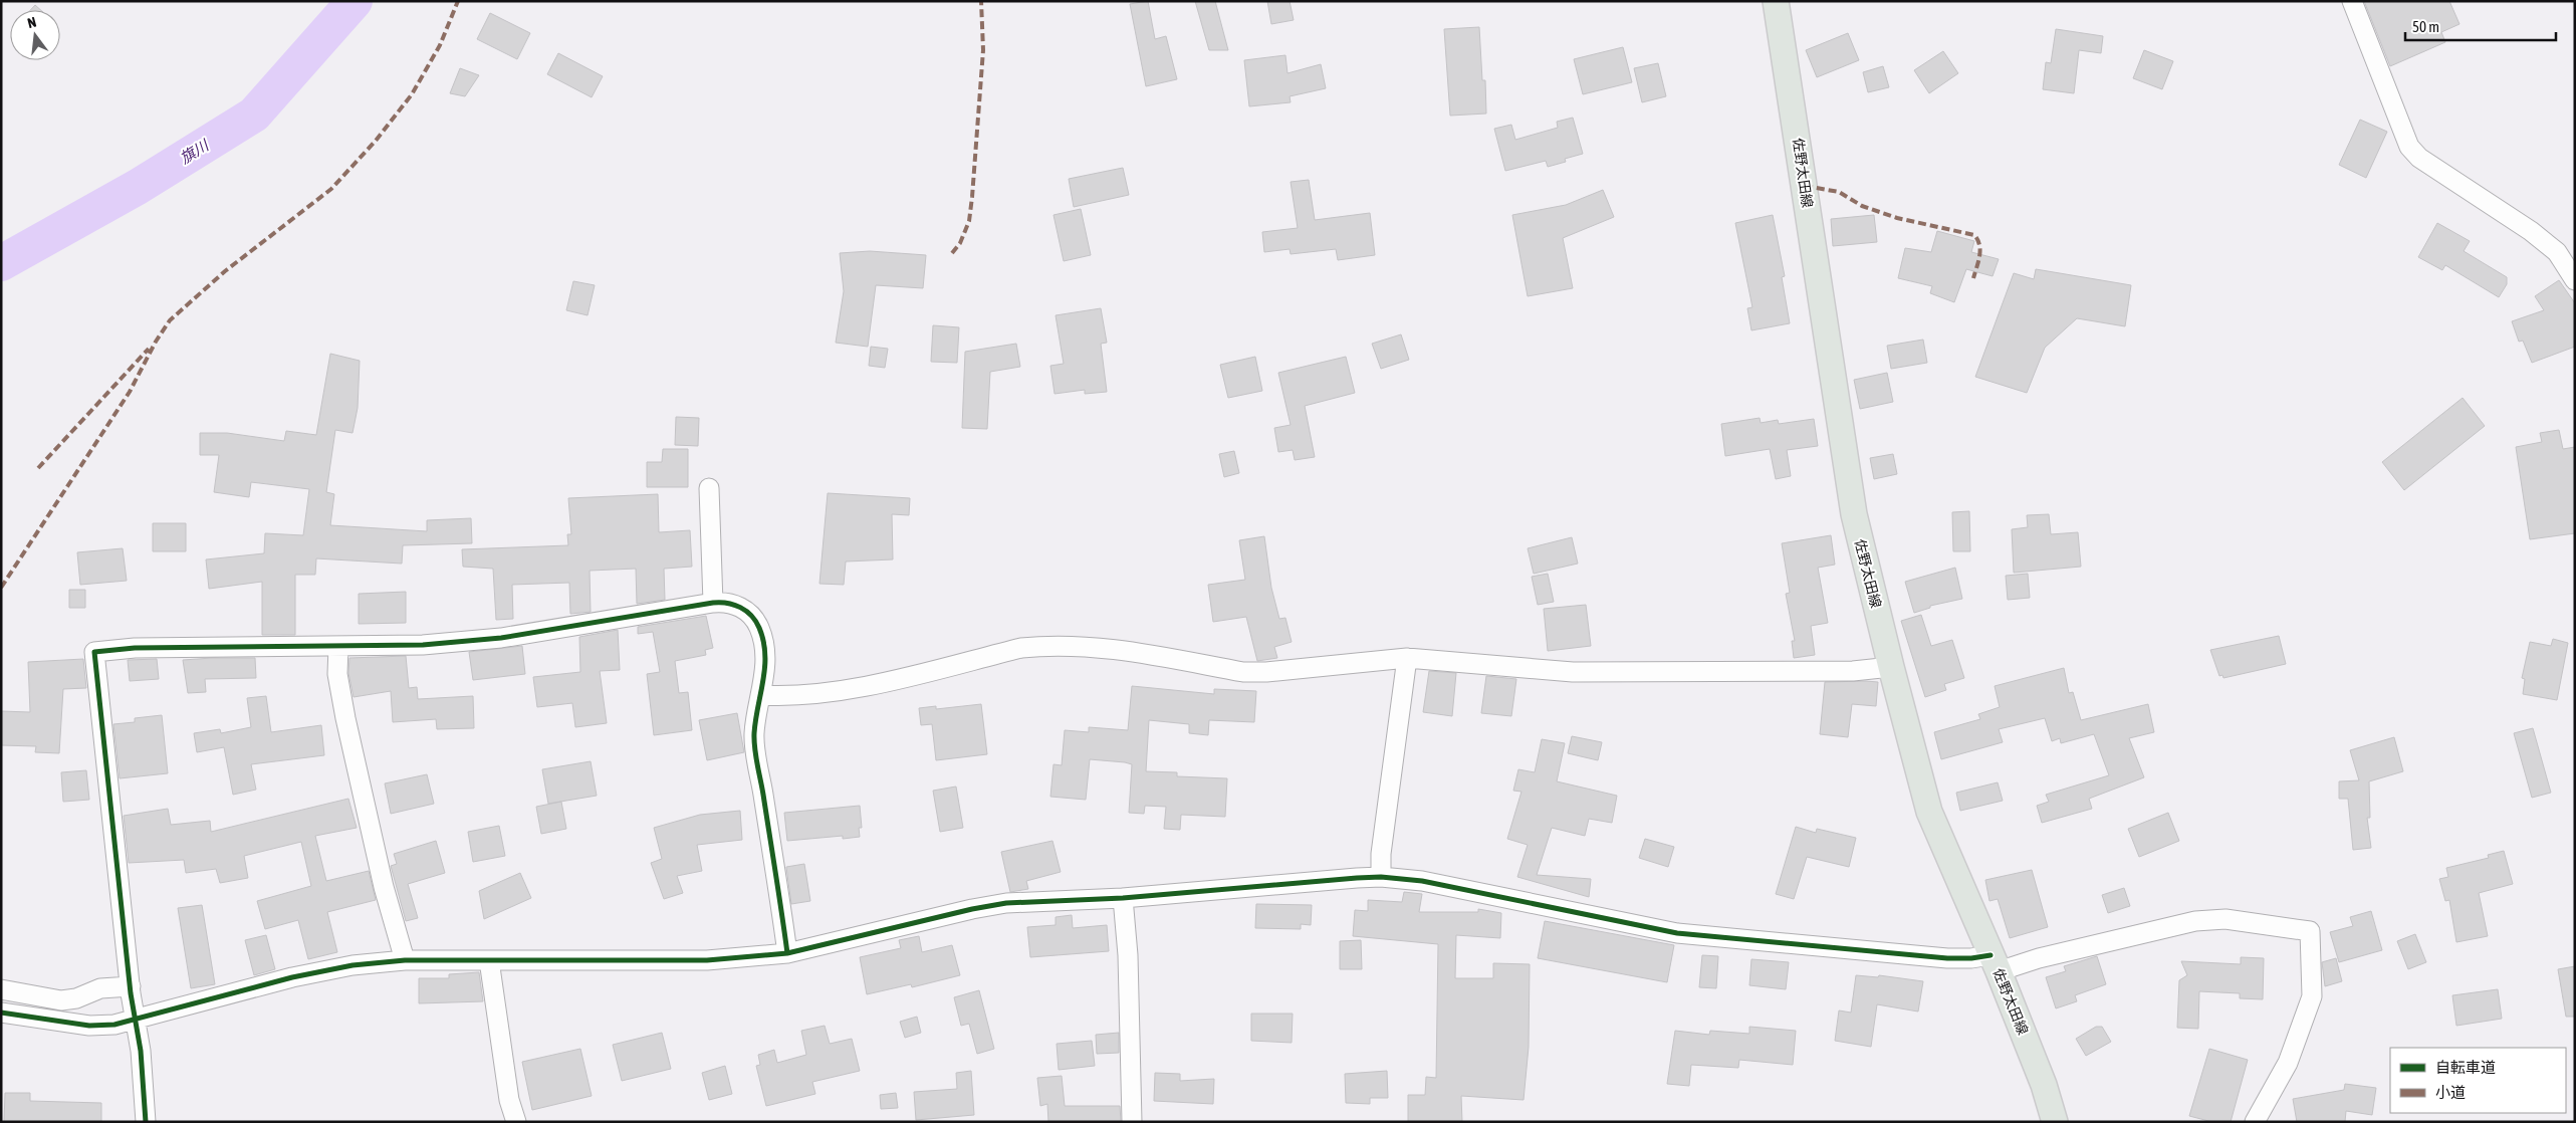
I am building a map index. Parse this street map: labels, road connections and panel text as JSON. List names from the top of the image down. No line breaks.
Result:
{"streets":{"main road":["佐野太田線"]},"water":["旗川"],"legend":["自転車道","小道"],"scale_bar":"50 m","north":"top"}
